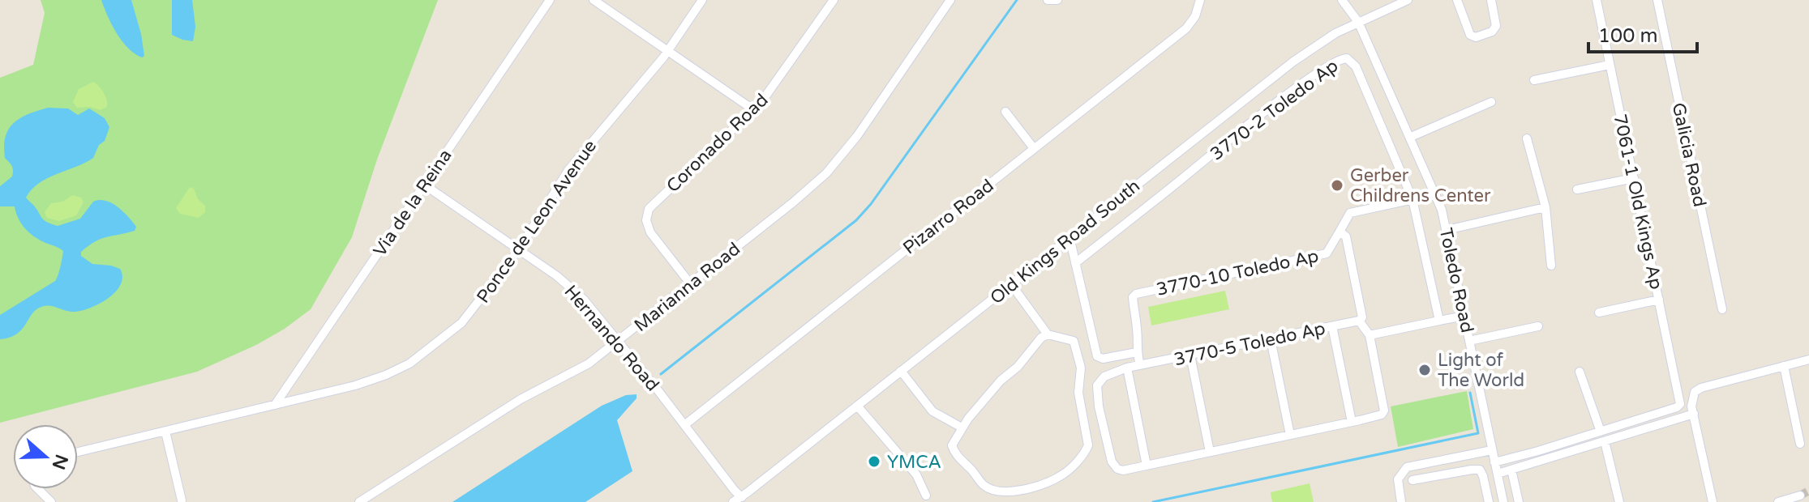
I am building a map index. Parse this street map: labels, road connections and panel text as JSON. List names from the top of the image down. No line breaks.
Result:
{"streets":{"street":["3770-2 Toledo Ap","Coronado Road","Galicia Road","7061-1 Old Kings Ap","Via de la Reina","Pizarro Road","Ponce de Leon Avenue","Old Kings Road South","3770-10 Toledo Ap","Toledo Road","Marianna Road","Hernando Road","3770-5 Toledo Ap"]},"crossings":[["Coronado Road","Marianna Road"],["Via de la Reina","Ponce de Leon Avenue"],["Via de la Reina","Hernando Road"],["Pizarro Road","Hernando Road"],["Ponce de Leon Avenue","Hernando Road"],["Old Kings Road South","Toledo Road"],["Old Kings Road South","Hernando Road"],["3770-10 Toledo Ap","3770-5 Toledo Ap"],["Marianna Road","Hernando Road"]],"places":["Gerber Childrens Center","Light of The World","YMCA"],"scale_bar":"100 m","north":"right"}
